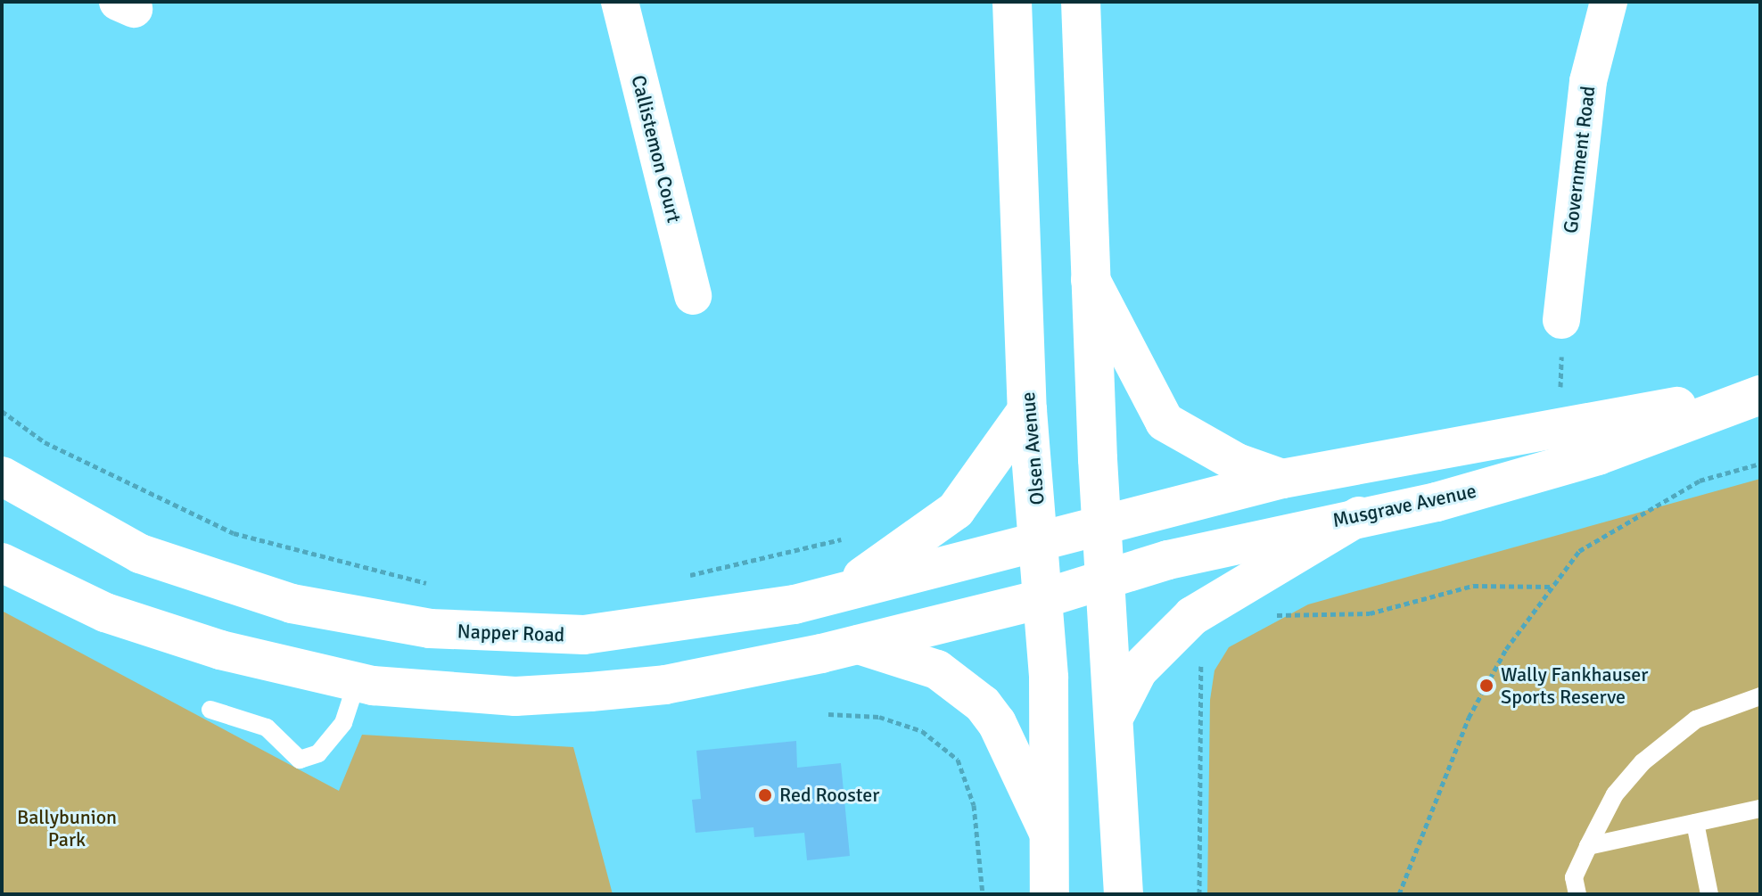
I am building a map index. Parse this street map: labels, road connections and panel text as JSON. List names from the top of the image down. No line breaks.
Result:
{"streets":{"main road":["Olsen Avenue","Musgrave Avenue","Napper Road"],"street":["Callistemon Court","Government Road"]},"crossings":[["Olsen Avenue","Musgrave Avenue"],["Olsen Avenue","Napper Road"],["Musgrave Avenue","Napper Road"]],"parks":["Ballybunion Park"],"places":["Wally Fankhauser Sports Reserve","Red Rooster"]}
